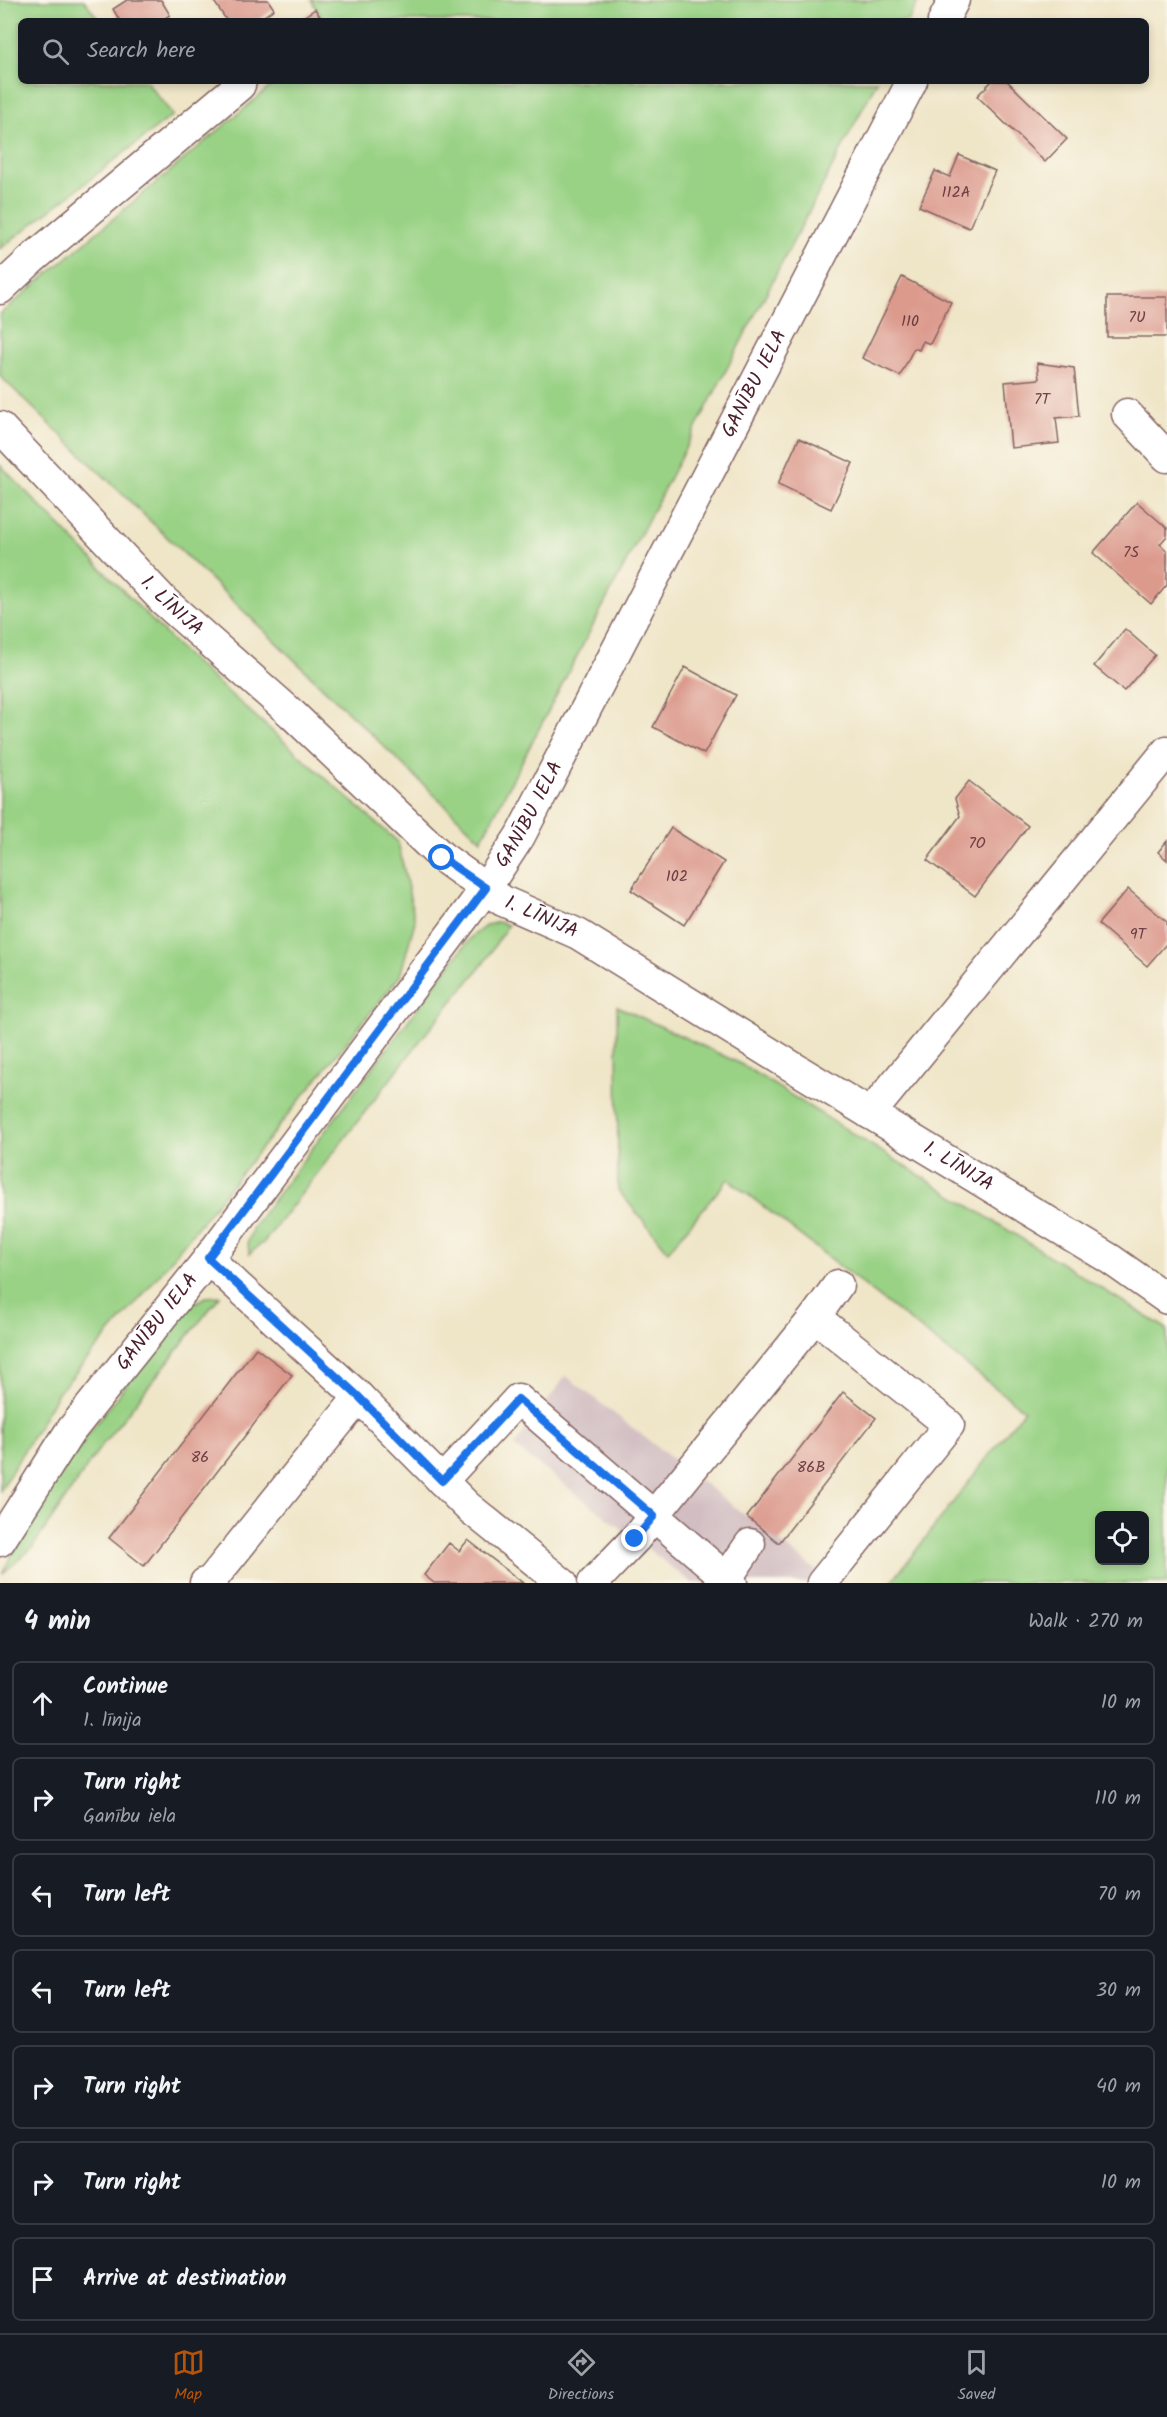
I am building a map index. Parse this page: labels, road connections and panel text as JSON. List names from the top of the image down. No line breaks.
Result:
{"streets":{"street":["GANĪBU IELA","1. LĪNIJA"]},"crossings":[["GANĪBU IELA","1. LĪNIJA"]],"house_numbers":["112A","7U","110","7T","7S","7O","102","9T","86","86B"],"page":{"search":"Search here","heading":["4 min","Walk · 270 m"],"list":[["Continue","1. līnija","10 m"],["Turn right","Ganību iela","110 m"],["Turn left","70 m"],["Turn left","30 m"],["Turn right","40 m"],["Turn right","10 m"],"Arrive at destination"],"nav":["Map","Directions","Saved"]}}
